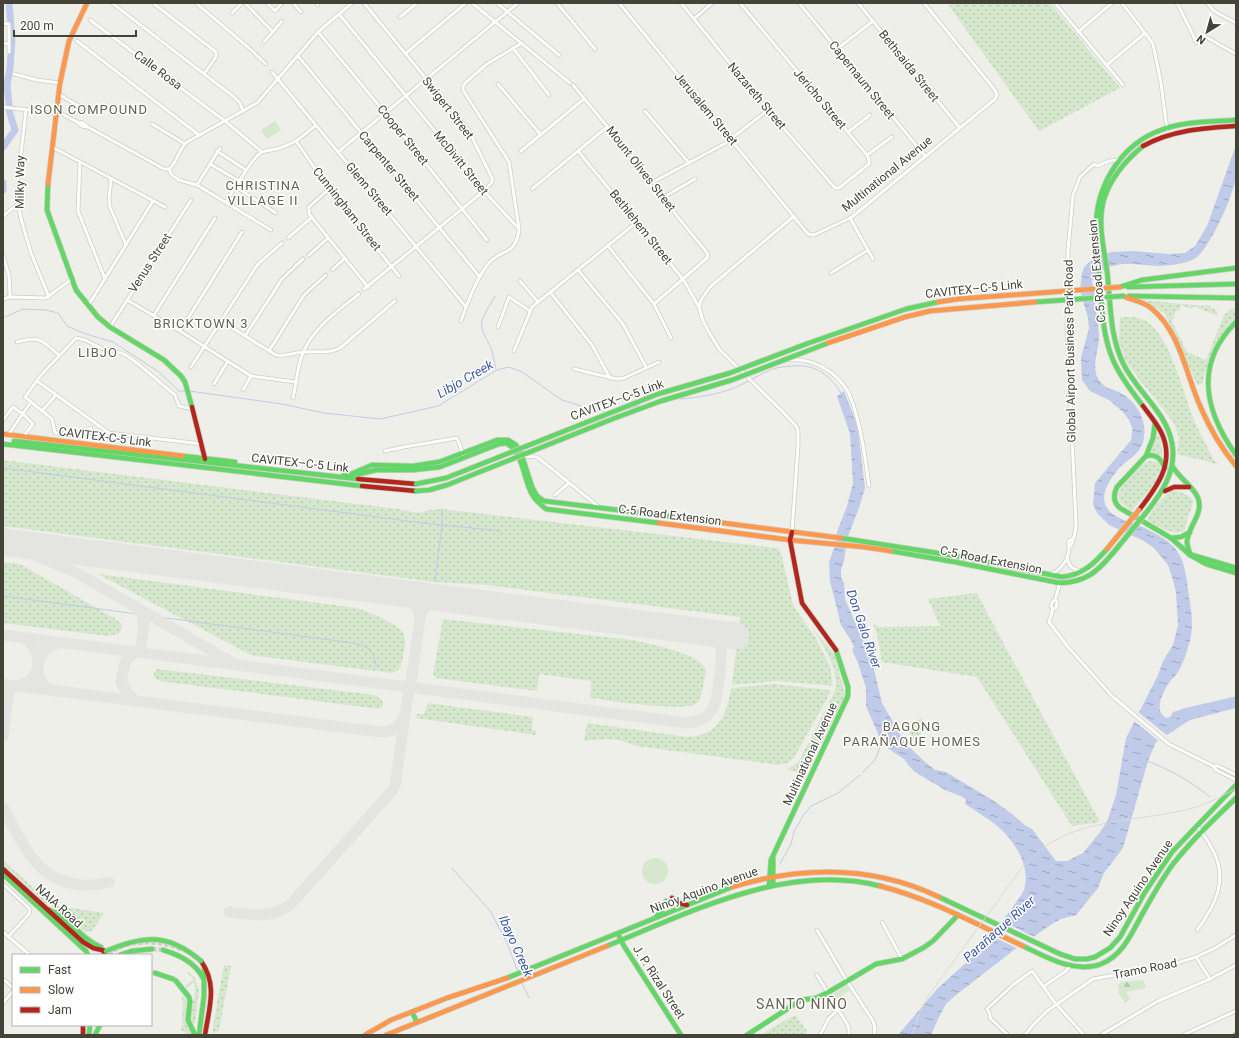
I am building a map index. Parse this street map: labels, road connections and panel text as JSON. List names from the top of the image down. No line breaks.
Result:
{"streets":{"main road":["Multinational Avenue","C-5 Road Extension","CAVITEX–C-5 Link","CAVITEX-C-5 Link","Ninoy Aquino Avenue","NAIA Road","J. P. Rizal Street"],"street":["Bethsaida Street","Calle Rosa","Capernaum Street","Nazareth Street","Jericho Street","Swigert Street","Jerusalem Street","Cooper Street","McDivitt Street","Carpenter Street","Mount Olives Street","Milky Way","Glenn Street","Cunningham Street","Bethlehem Street","Venus Street","Global Airport Business Park Road","Tramo Road"]},"crossings":[["Bethsaida Street","Multinational Avenue"],["Capernaum Street","Multinational Avenue"],["Nazareth Street","Jericho Street"],["Swigert Street","McDivitt Street"],["Jerusalem Street","Multinational Avenue"],["Mount Olives Street","Bethlehem Street"],["Multinational Avenue","Bethlehem Street"],["Multinational Avenue","C-5 Road Extension"],["Multinational Avenue","Ninoy Aquino Avenue"],["C-5 Road Extension","Global Airport Business Park Road"],["C-5 Road Extension","CAVITEX-C-5 Link"],["Ninoy Aquino Avenue","J. P. Rizal Street"]],"districts":["ISON COMPOUND","CHRISTINA VILLAGE II","BRICKTOWN 3","LIBJO","BAGONG PARAÑAQUE HOMES","SANTO NIÑO"],"water":["Libjo Creek","Don Galo River","Parañaque River","Ibayo Creek"],"legend":["Fast","Slow","Jam"],"scale_bar":"200 m","north":"bottom left"}
